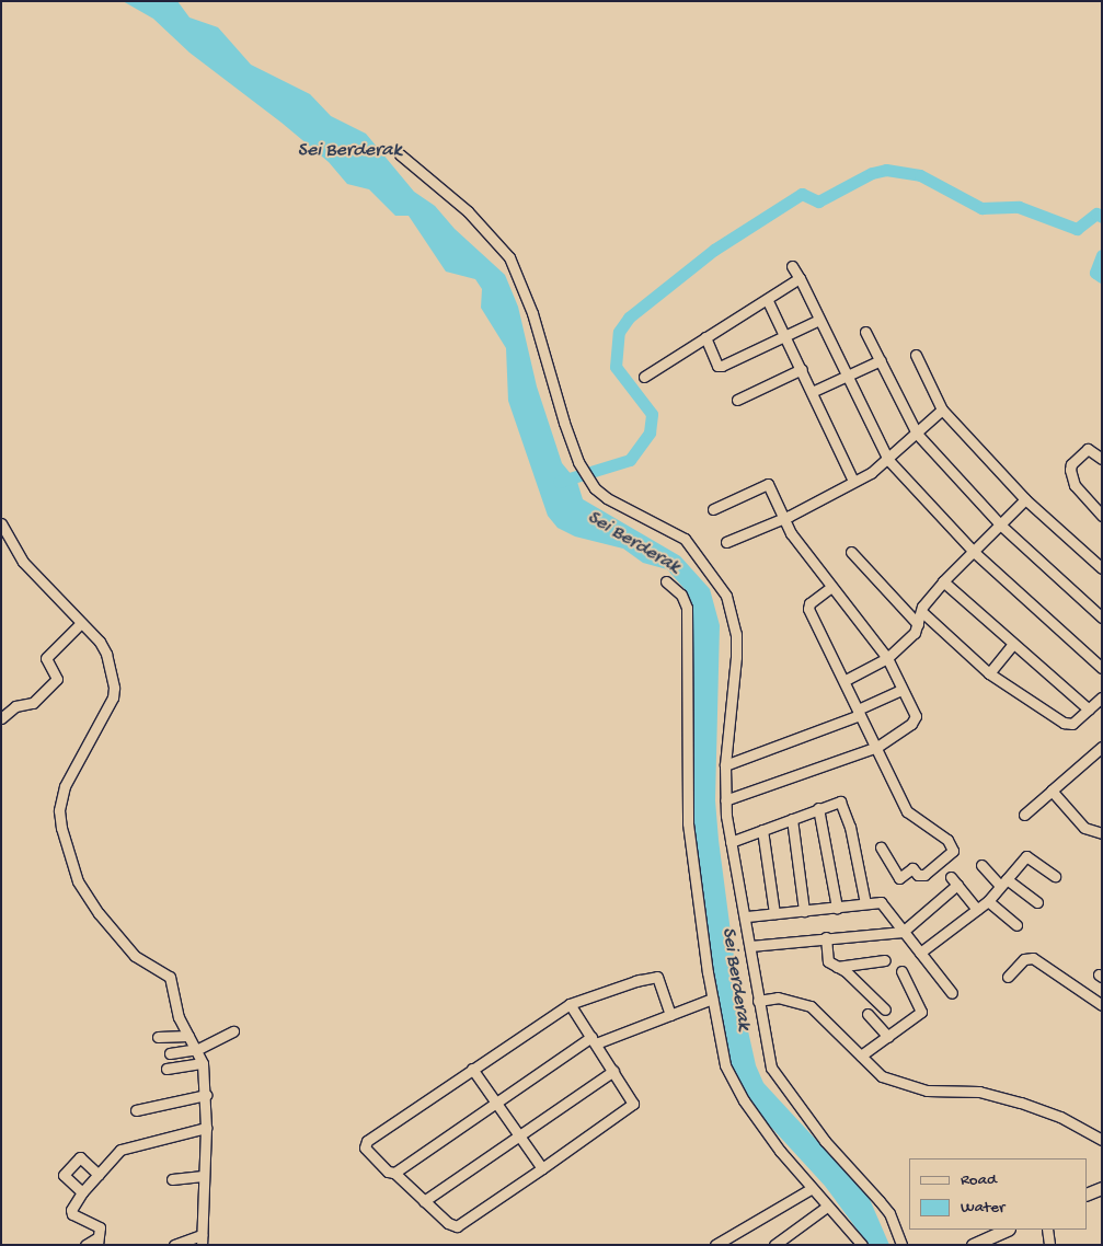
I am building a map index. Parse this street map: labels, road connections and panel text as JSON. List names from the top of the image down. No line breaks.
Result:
{"water":["Sei Berderak"],"legend":["Road","Water"]}
